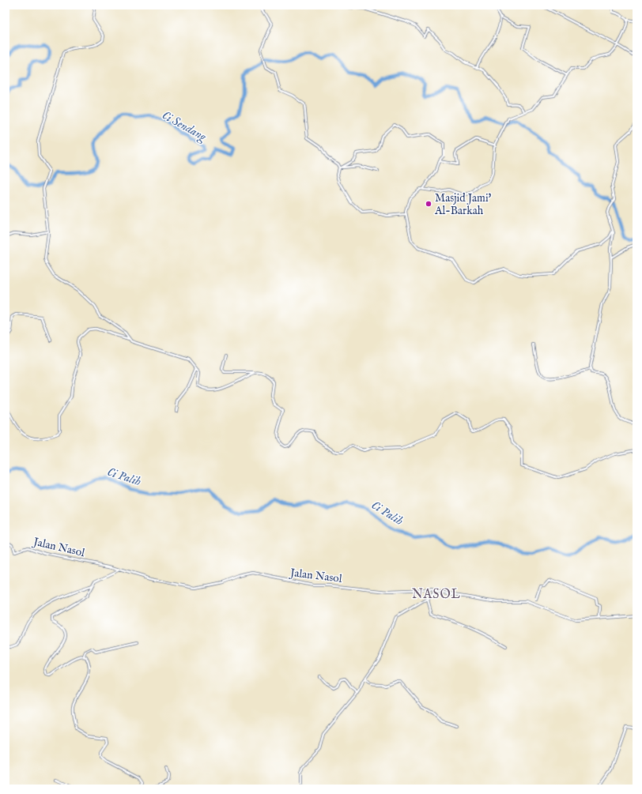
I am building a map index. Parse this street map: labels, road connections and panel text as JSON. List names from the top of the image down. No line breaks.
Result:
{"streets":{"street":["Jalan Nasol"]},"districts":["NASOL"],"water":["Ci Sendang","Ci Palih"],"places":["Masjid Jami' Al-Barkah"]}
